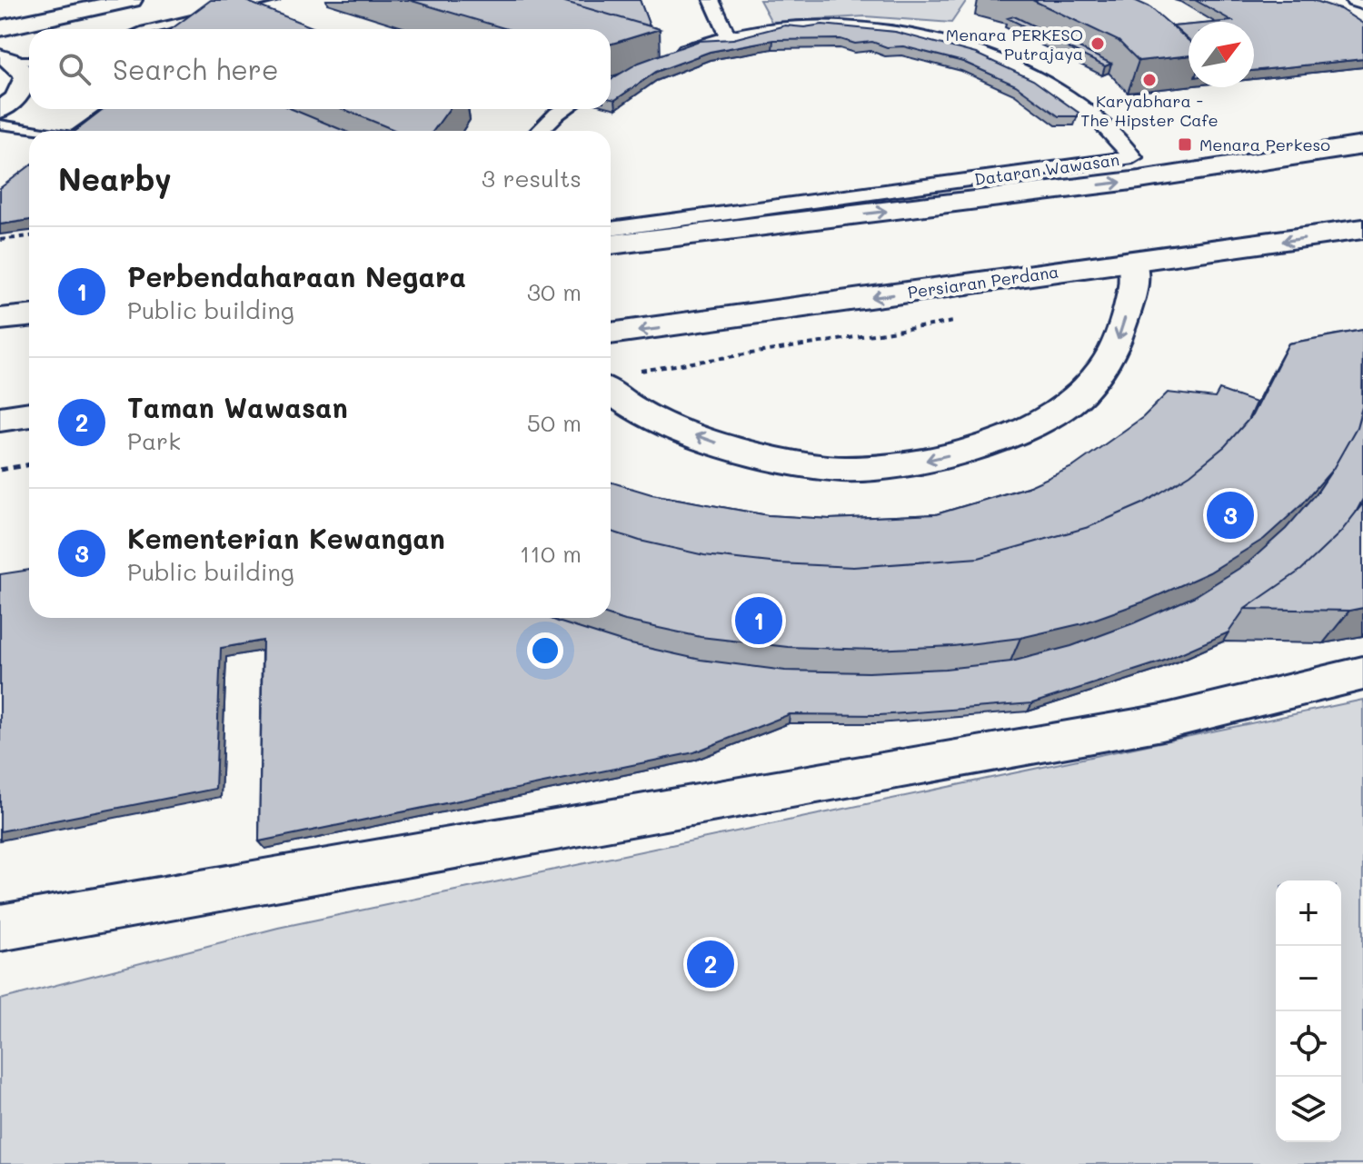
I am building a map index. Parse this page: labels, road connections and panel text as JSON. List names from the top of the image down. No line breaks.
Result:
{"streets":{"main road":["Persiaran Perdana"],"street":["Dataran Wawasan"]},"places":{"other":["Menara PERKESO Putrajaya","Karyabhara - The Hipster Cafe"],"transit":["Menara Perkeso"]},"north":"top right","page":{"search":"Search here","heading":["Nearby","3 results"],"list":[{"mark":"1","name":"Perbendaharaan Negara","note":"Public building","value":"30 m"},{"mark":"2","name":"Taman Wawasan","note":"Park","value":"50 m"},{"mark":"3","name":"Kementerian Kewangan","note":"Public building","value":"110 m"}],"pins":["3","1","2"],"map_buttons":["+","−"]}}
